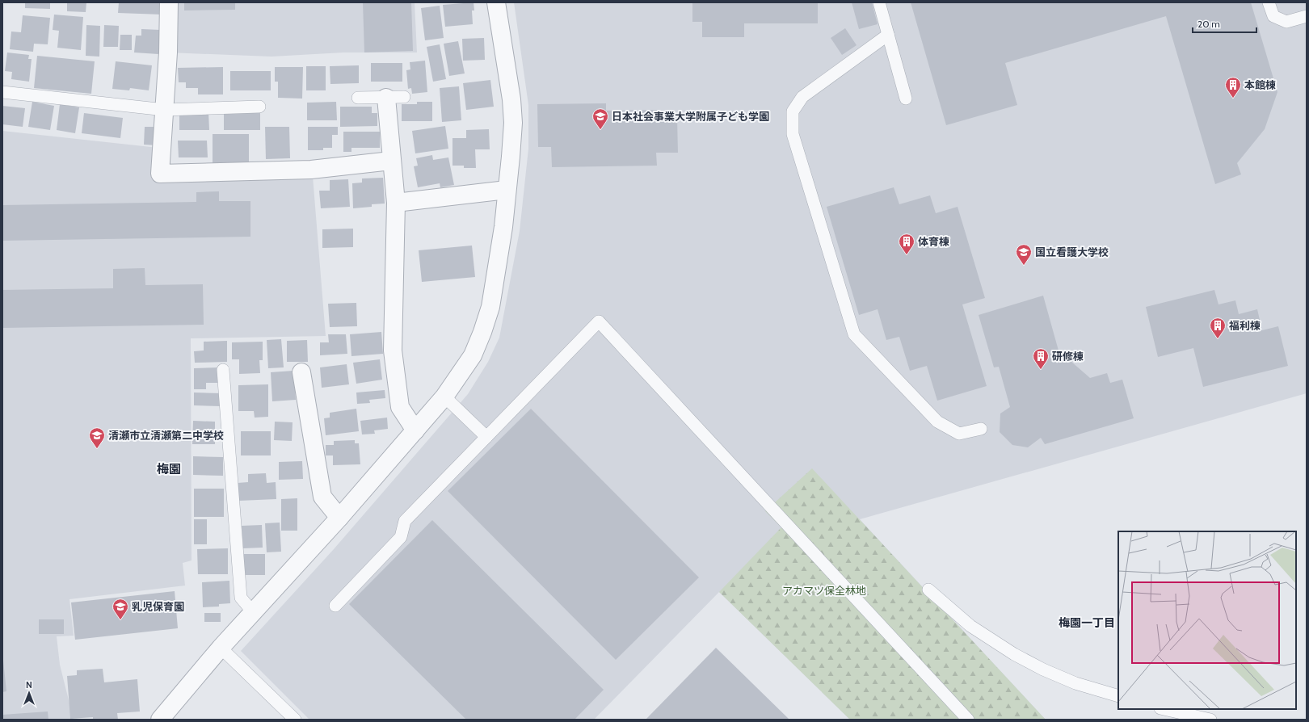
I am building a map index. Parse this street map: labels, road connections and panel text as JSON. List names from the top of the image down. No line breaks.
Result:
{"districts":["梅園","梅園一丁目"],"parks":["アカマツ保全林地"],"places":{"building":["本館棟","体育棟","福利棟","研修棟"],"school or university":["日本社会事業大学附属子ども学園","国立看護大学校","清瀬市立清瀬第二中学校","乳児保育園"]},"scale_bar":"20 m","north":"top"}
